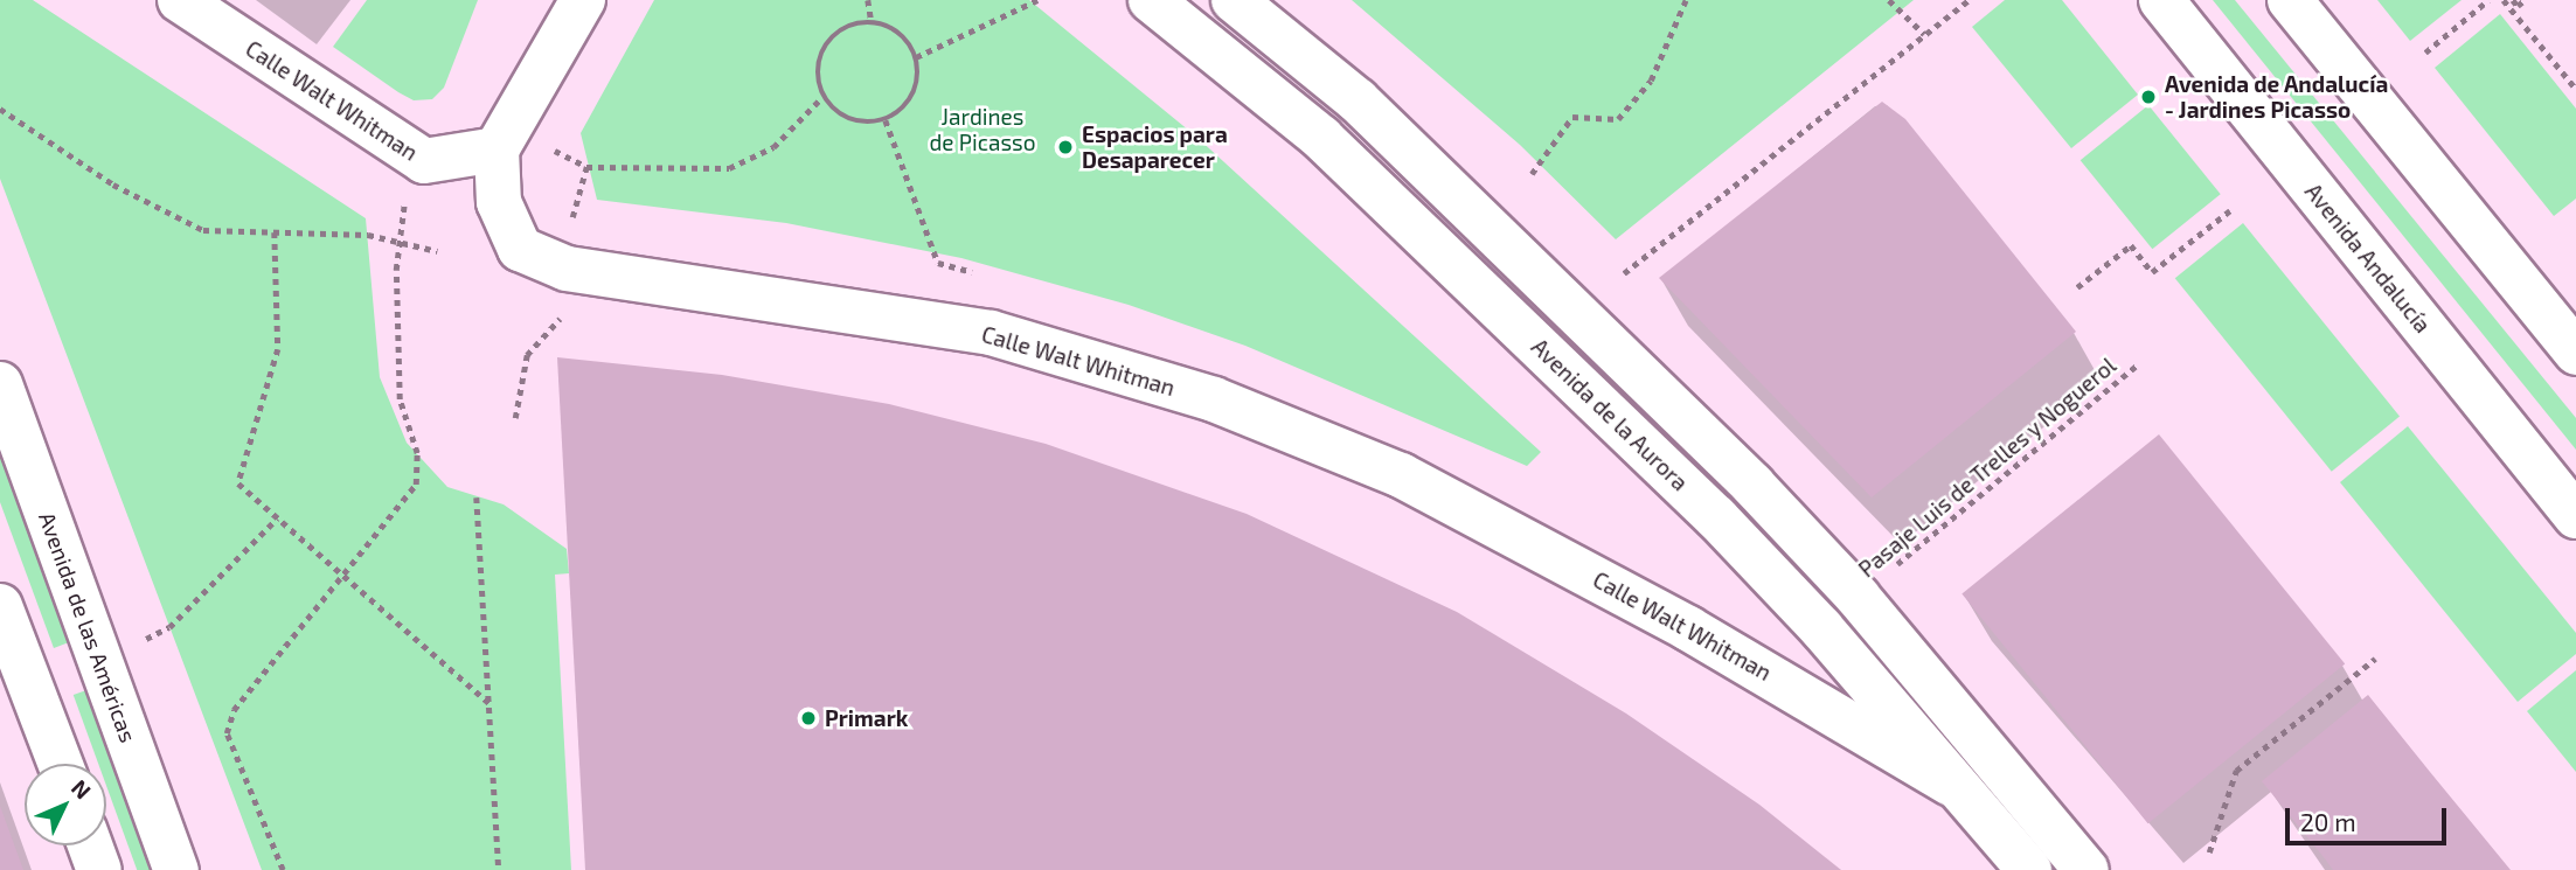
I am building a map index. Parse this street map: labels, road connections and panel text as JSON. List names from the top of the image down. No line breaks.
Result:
{"streets":{"main road":["Calle Walt Whitman","Avenida Andalucía","Avenida de la Aurora","Avenida de las Américas"],"path":["Pasaje Luis de Trelles y Noguerol"]},"crossings":[["Calle Walt Whitman","Avenida de la Aurora"]],"parks":["Jardines de Picasso"],"places":["Avenida de Andalucía - Jardines Picasso","Espacios para Desaparecer","Primark"],"scale_bar":"20 m","north":"top right"}
